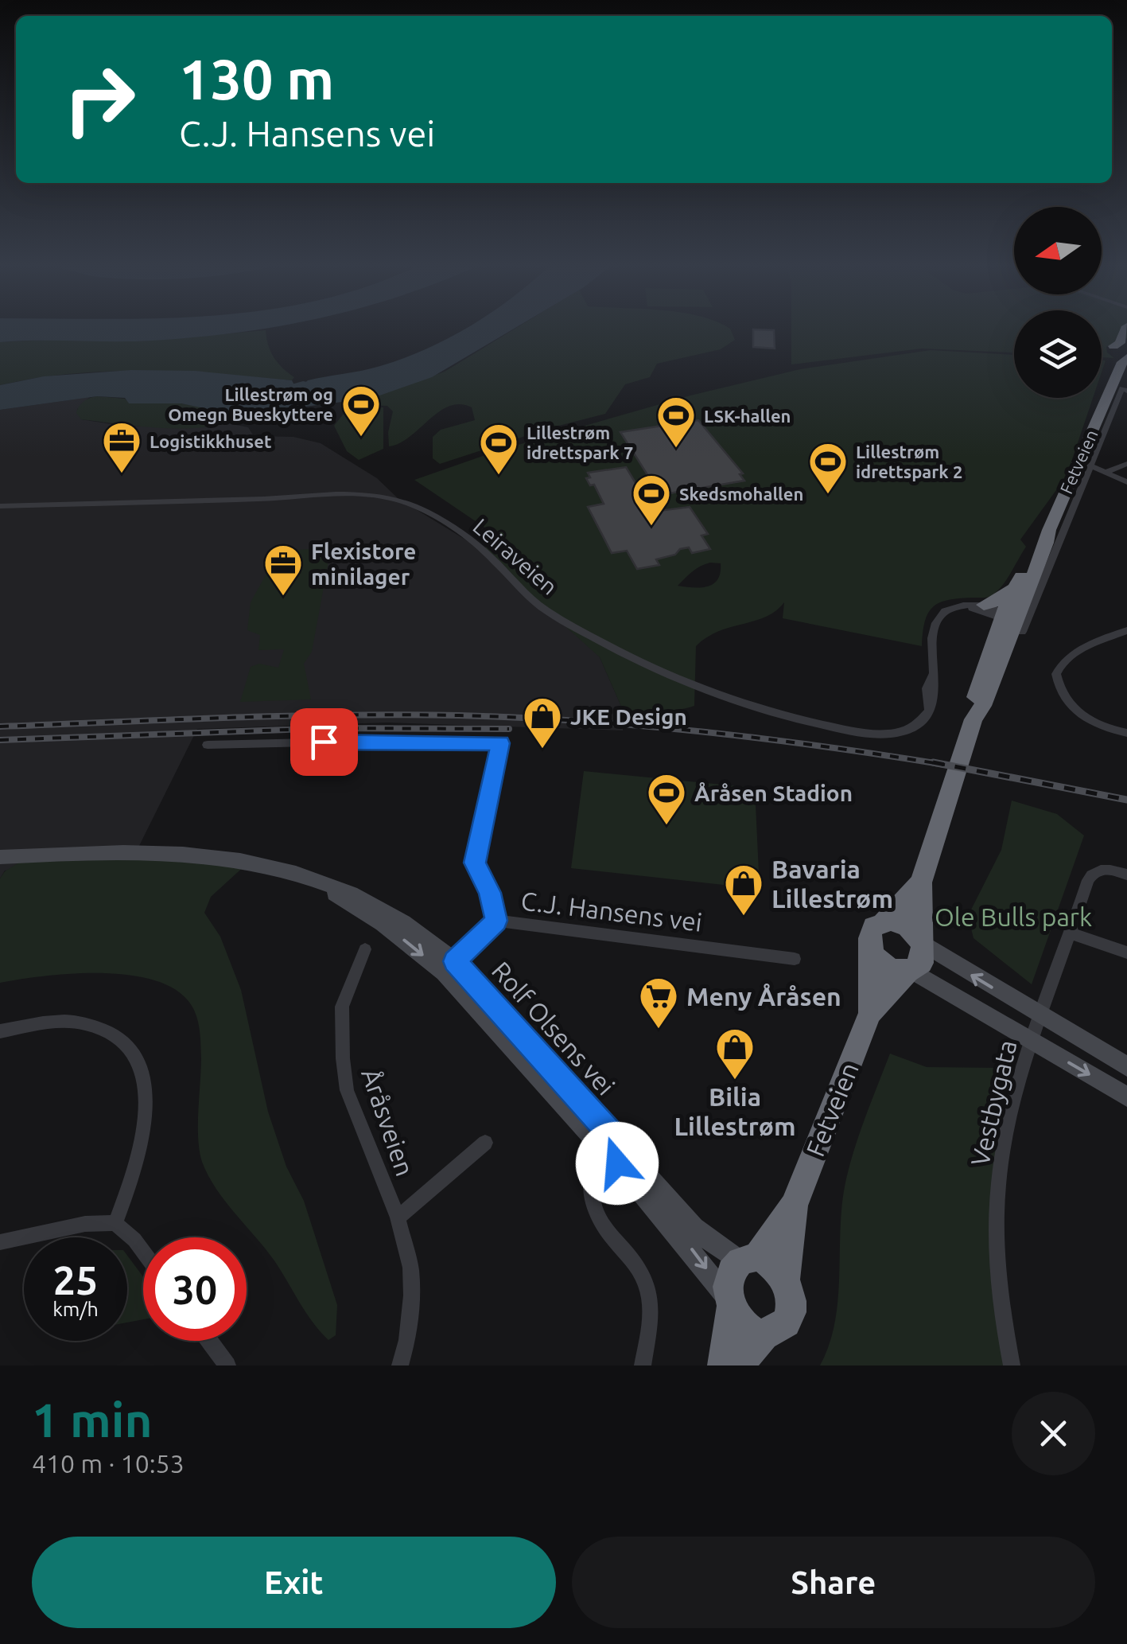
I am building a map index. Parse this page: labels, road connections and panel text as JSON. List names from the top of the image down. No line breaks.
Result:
{"streets":{"highway":["Fetveien"],"main road":["Rolf Olsens vei"],"street":["Leiraveien","C.J. Hansens vei","Vestbygata","Åråsveien"]},"crossings":[["Fetveien","Rolf Olsens vei"],["C.J. Hansens vei","Rolf Olsens vei"]],"parks":["Ole Bulls park"],"places":{"sports":["Lillestrøm og Omegn Bueskyttere","LSK-hallen","Lillestrøm idrettspark 7","Lillestrøm idrettspark 2","Skedsmohallen","Åråsen Stadion"],"office":["Logistikkhuset","Flexistore minilager"],"shop":["JKE Design","Bavaria Lillestrøm","Bilia Lillestrøm"],"supermarket":["Meny Åråsen"]},"north":"left","page":{"turn":["130 m","C.J. Hansens vei"],"speed":"25 km/h","limit":"30","heading":["1 min","410 m · 10:53"],"buttons":["Exit","Share"]}}
